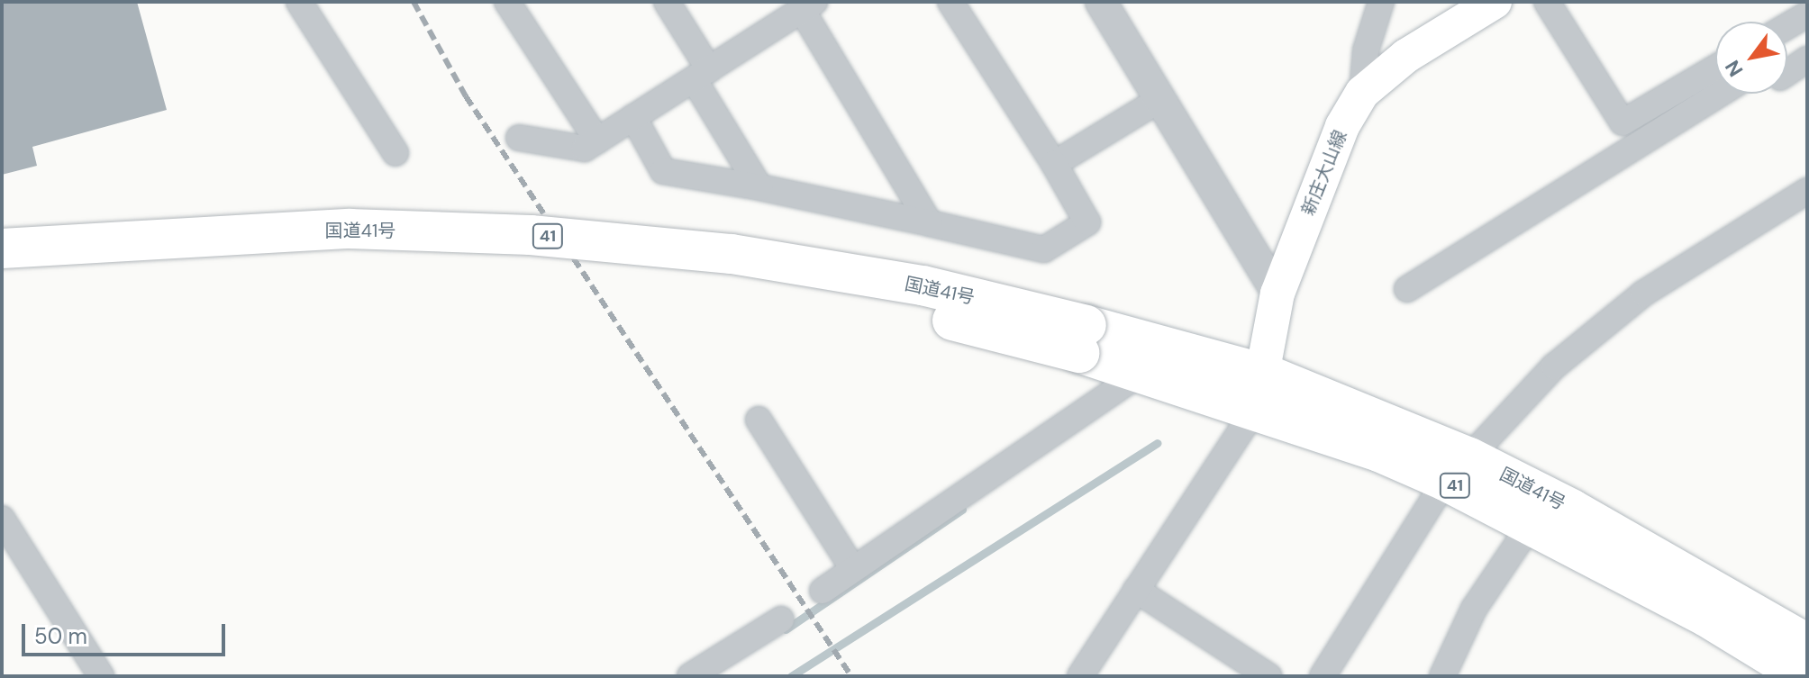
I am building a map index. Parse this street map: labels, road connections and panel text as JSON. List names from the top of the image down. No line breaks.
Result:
{"streets":{"highway":["国道41号","41"],"main road":["新庄大山線"]},"crossings":[["新庄大山線","国道41号"]],"scale_bar":"50 m","north":"bottom left"}
